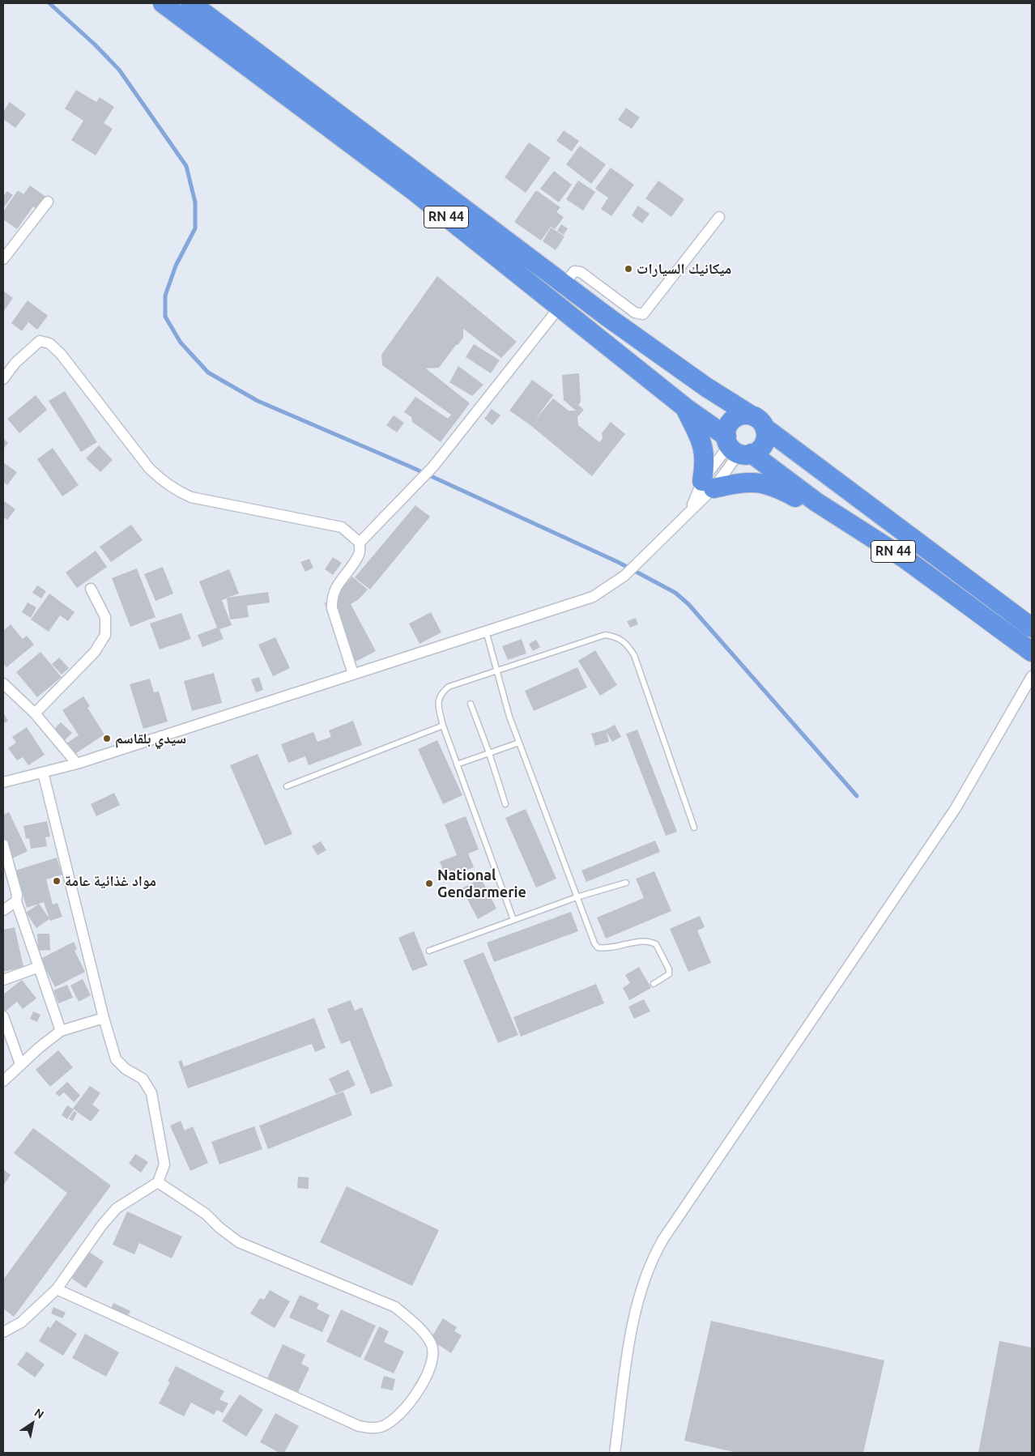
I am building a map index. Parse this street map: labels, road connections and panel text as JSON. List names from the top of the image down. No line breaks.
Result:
{"streets":{"highway":["RN 44"]},"places":["ميكانيك السيارات","سيدي بلقاسم","مواد غذائية عامة","National Gendarmerie"],"north":"top right"}
